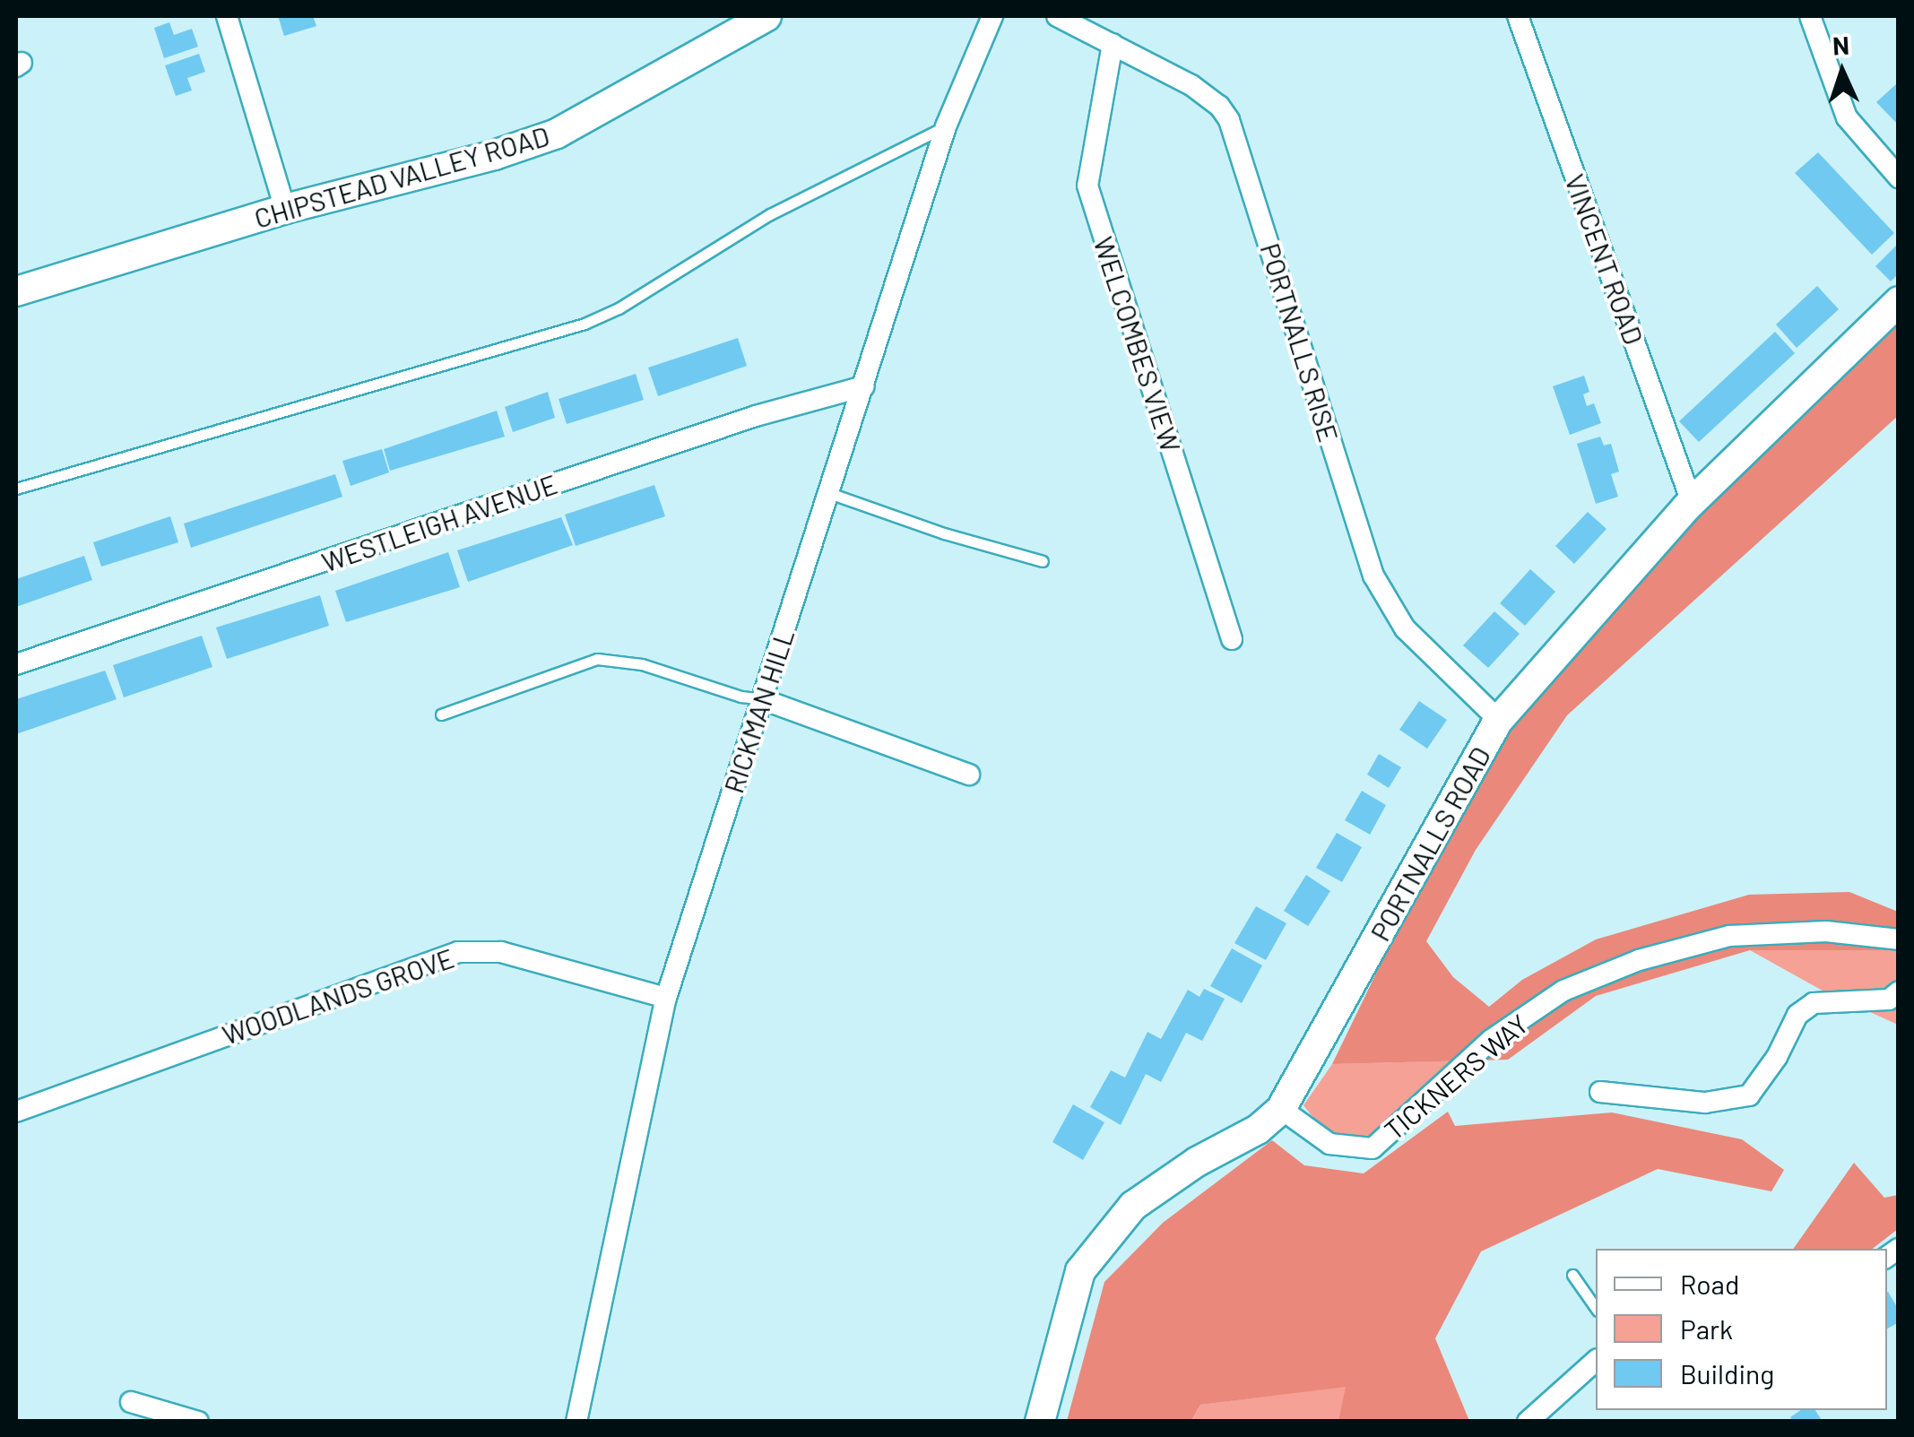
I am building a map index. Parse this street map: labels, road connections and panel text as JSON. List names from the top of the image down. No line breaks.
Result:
{"streets":{"street":["CHIPSTEAD VALLEY ROAD","VINCENT ROAD","PORTNALLS RISE","WELCOMBES VIEW","WESTLEIGH AVENUE","RICKMAN HILL","PORTNALLS ROAD","WOODLANDS GROVE","TICKNERS WAY"]},"crossings":[["VINCENT ROAD","PORTNALLS ROAD"],["PORTNALLS RISE","WELCOMBES VIEW"],["PORTNALLS RISE","PORTNALLS ROAD"],["WESTLEIGH AVENUE","RICKMAN HILL"],["RICKMAN HILL","WOODLANDS GROVE"],["PORTNALLS ROAD","TICKNERS WAY"]],"legend":["Road","Park","Building"],"north":"top"}
